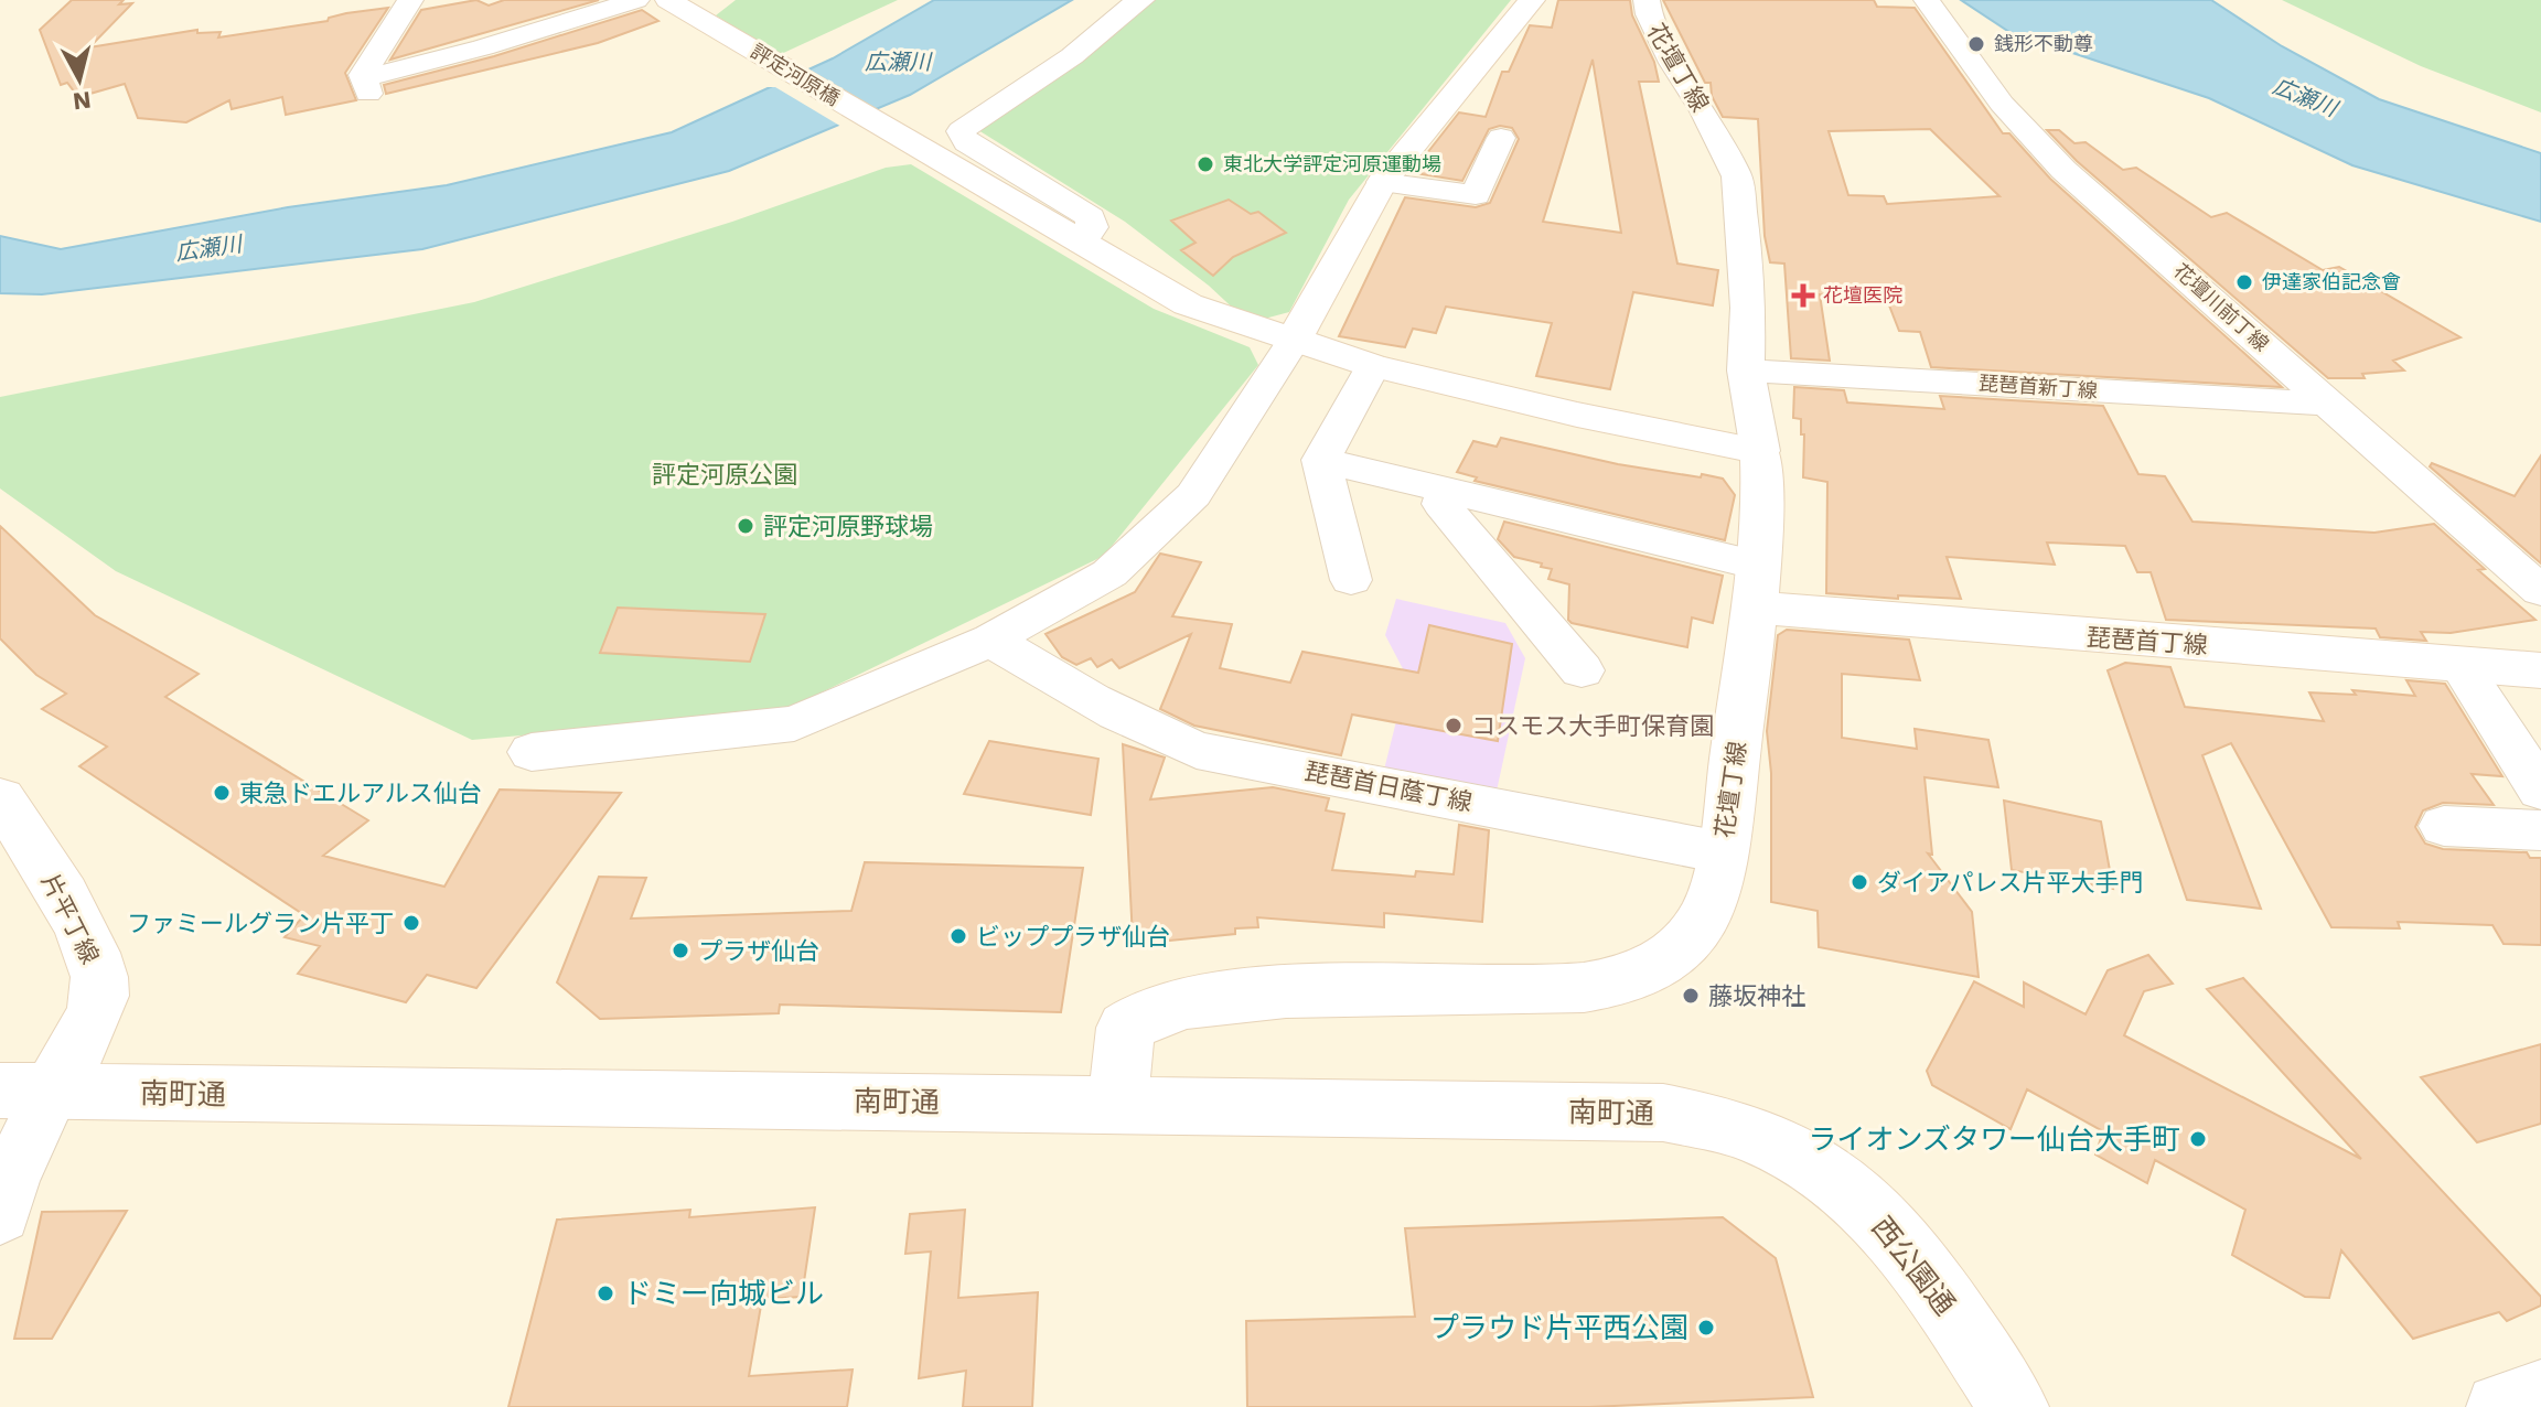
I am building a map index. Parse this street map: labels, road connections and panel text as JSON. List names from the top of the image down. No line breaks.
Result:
{"streets":{"street":["花壇丁線","評定河原橋","花壇川前丁線","琵琶首新丁線","琵琶首丁線","琵琶首日蔭丁線","片平丁線","南町通","西公園通"]},"crossings":[["花壇丁線","評定河原橋"],["花壇丁線","琵琶首新丁線"],["花壇丁線","琵琶首丁線"],["花壇丁線","琵琶首日蔭丁線"],["花壇丁線","南町通"],["花壇川前丁線","琵琶首新丁線"],["片平丁線","南町通"],["南町通","西公園通"]],"water":["広瀬川"],"parks":["評定河原公園"],"places":{"other":["銭形不動尊","東北大学評定河原運動場","伊達家伯記念會","評定河原野球場","コスモス大手町保育園","東急ドエルアルス仙台","ダイアパレス片平大手門","ファミールグラン片平丁","ビッププラザ仙台","プラザ仙台","藤坂神社","ライオンズタワー仙台大手町","ドミー向城ビル","プラウド片平西公園"],"health":["花壇医院"]},"north":"bottom"}
